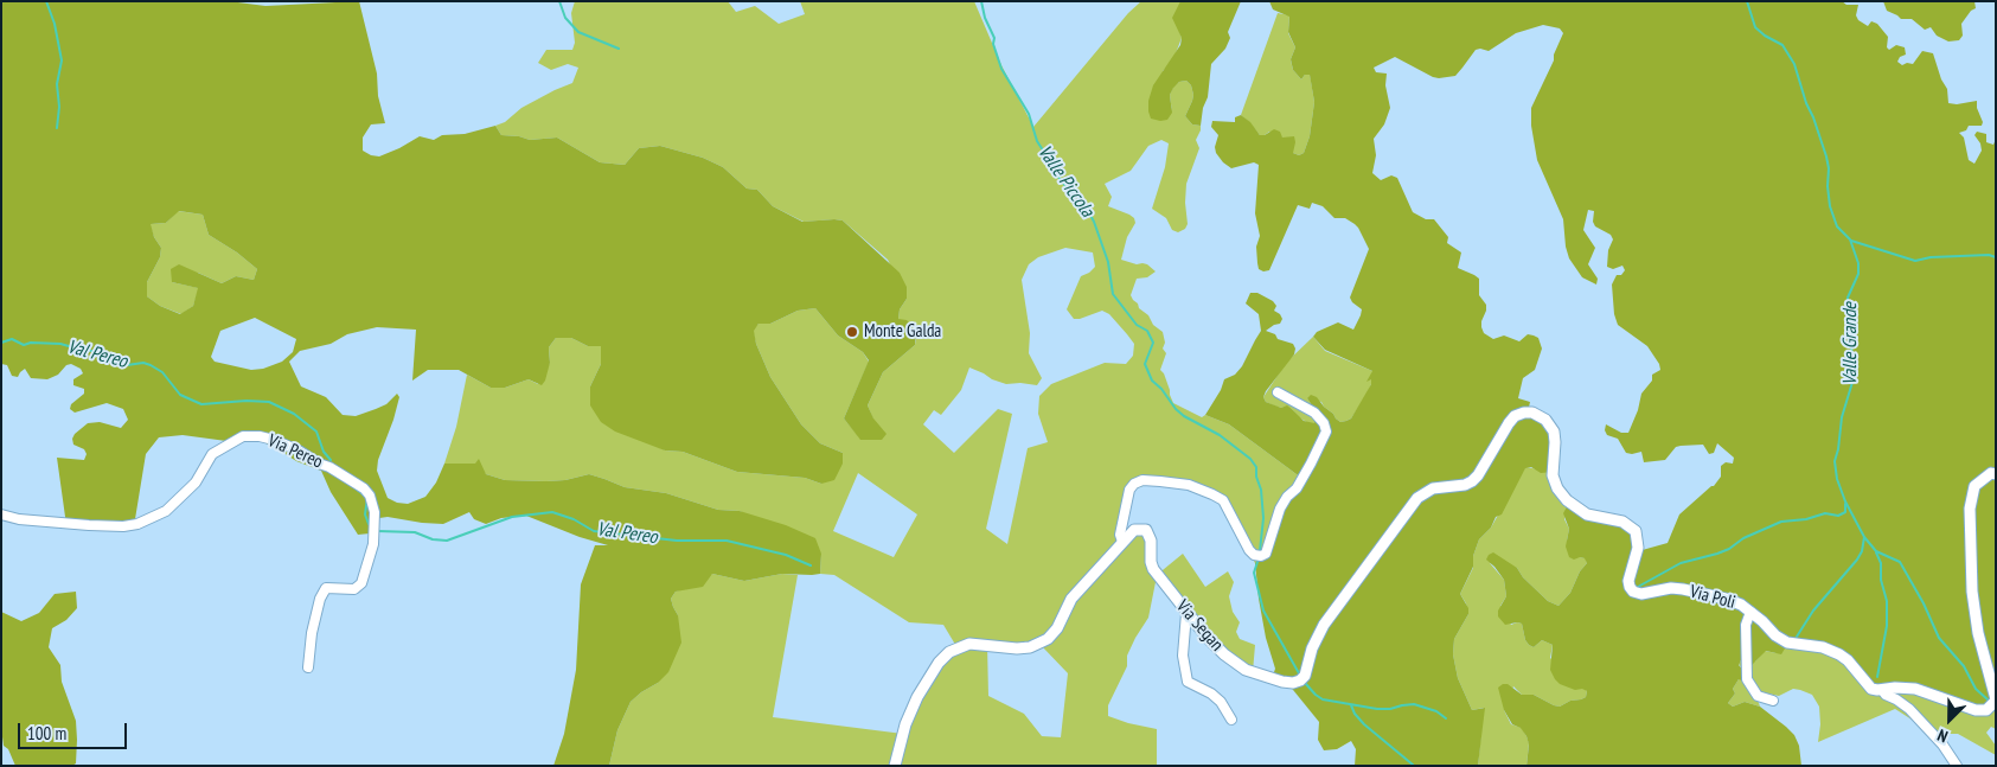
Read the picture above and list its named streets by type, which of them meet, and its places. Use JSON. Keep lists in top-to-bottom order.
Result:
{
  "streets": {
    "street": ["Via Pereo", "Via Poli", "Via Segan"]
  },
  "crossings": [
    ["Via Poli", "Via Segan"]
  ],
  "water": ["Valle Piccola", "Valle Grande", "Val Pereo"],
  "places": ["Monte Galda"],
  "scale_bar": "100 m",
  "north": "bottom left"
}
